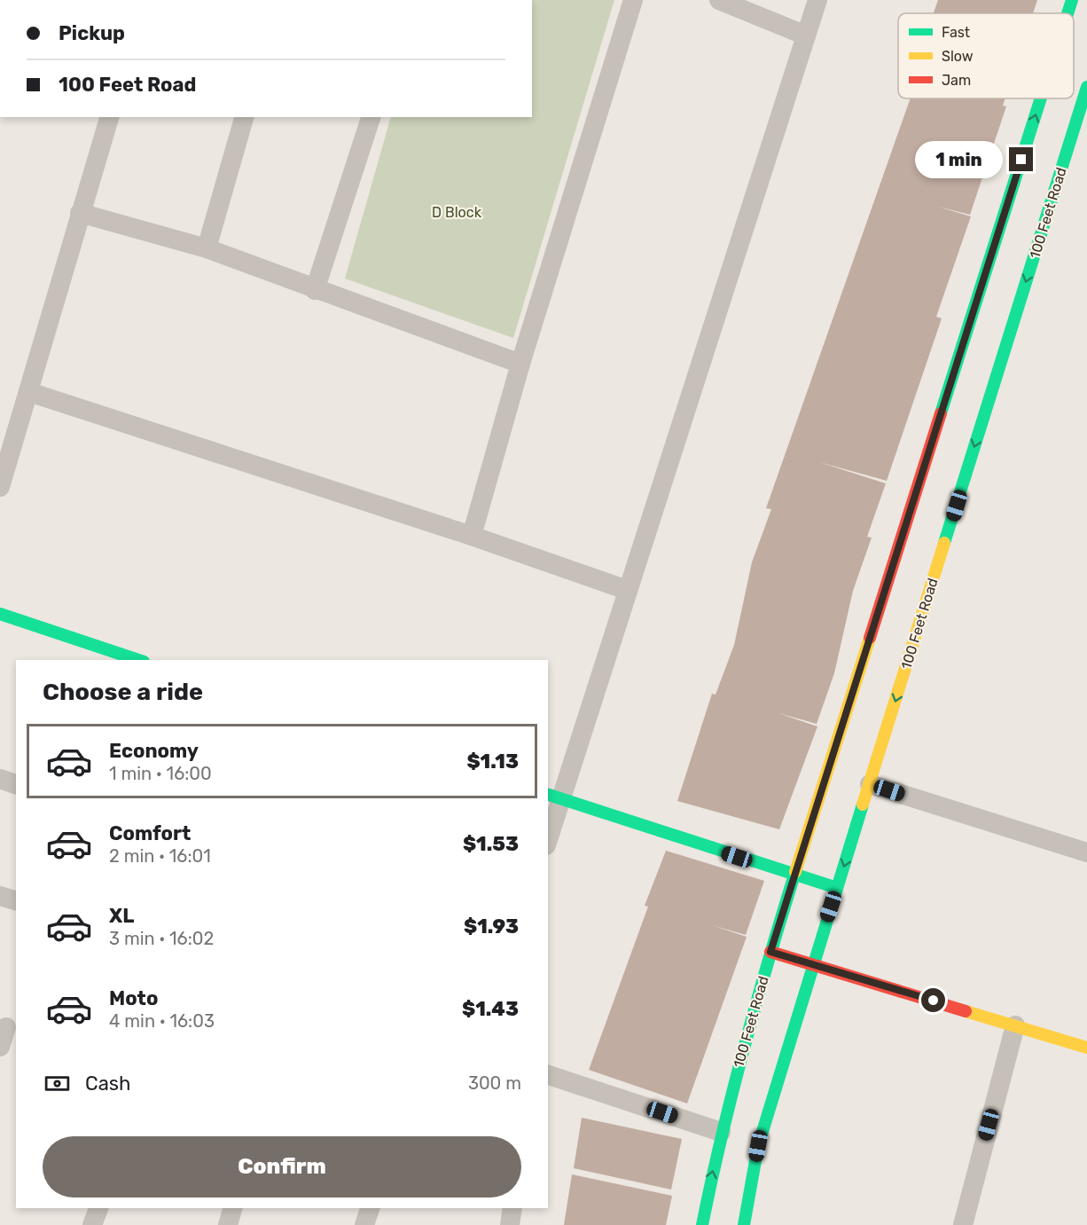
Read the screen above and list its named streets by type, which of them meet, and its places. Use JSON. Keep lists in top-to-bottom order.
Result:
{
  "streets": {
    "main road": ["100 Feet Road"]
  },
  "parks": ["D Block"],
  "legend": ["Fast", "Slow", "Jam"],
  "page": {
    "banner": ["Pickup", "100 Feet Road"],
    "bubble": "1 min",
    "heading": "Choose a ride",
    "list": [
      {
        "name": "Economy",
        "note": "1 min · 16:00",
        "value": "$1.13"
      },
      {
        "name": "Comfort",
        "note": "2 min · 16:01",
        "value": "$1.53"
      },
      {
        "name": "XL",
        "note": "3 min · 16:02",
        "value": "$1.93"
      },
      {
        "name": "Moto",
        "note": "4 min · 16:03",
        "value": "$1.43"
      }
    ],
    "pay": ["Cash", "300 m"],
    "buttons": "Confirm"
  }
}
